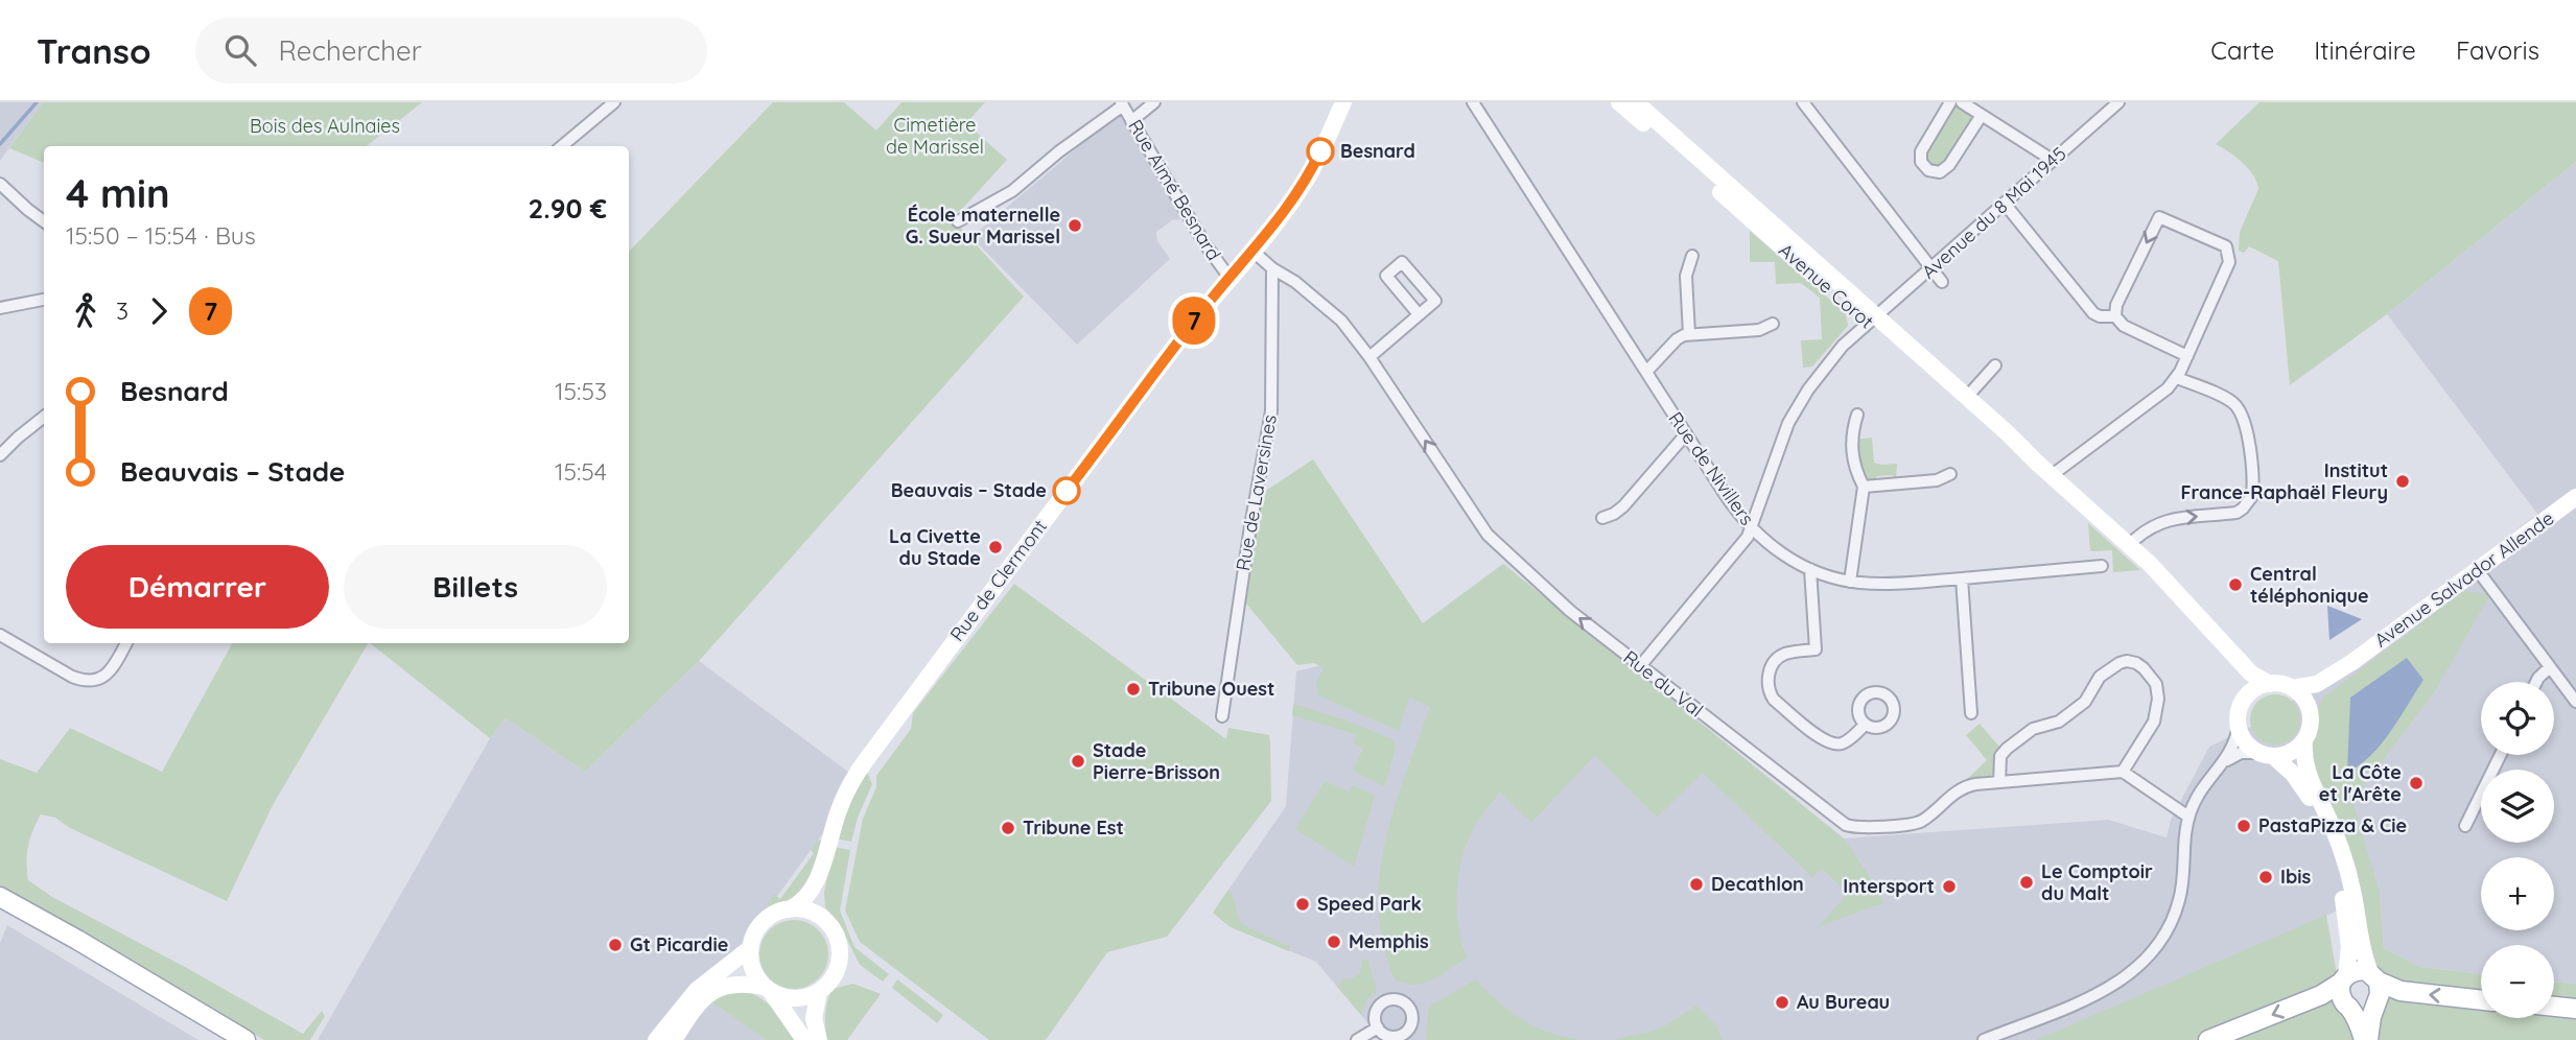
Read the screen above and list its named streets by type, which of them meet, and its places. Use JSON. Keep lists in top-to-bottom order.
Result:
{
  "streets": {
    "street": [
      "Rue Aimé Besnard",
      "Avenue du 8 Mai 1945",
      "Avenue Corot",
      "Rue de Nivillers",
      "Rue de Laversines",
      "Avenue Salvador Allende",
      "Rue de Clermont",
      "Rue du Val"
    ]
  },
  "crossings": [
    ["Rue Aimé Besnard", "Rue de Clermont"],
    ["Avenue du 8 Mai 1945", "Avenue Corot"],
    ["Avenue du 8 Mai 1945", "Rue de Nivillers"],
    ["Avenue du 8 Mai 1945", "Rue du Val"],
    ["Avenue Corot", "Avenue Salvador Allende"],
    ["Rue de Laversines", "Rue du Val"],
    ["Rue de Clermont", "Rue du Val"]
  ],
  "one_way": ["Rue du Val"],
  "parks": ["Cimetière de Marissel", "Bois des Aulnaies"],
  "places": [
    "Besnard",
    "École maternelle G. Sueur Marissel",
    "Institut France-Raphaël Fleury",
    "Beauvais – Stade",
    "La Civette du Stade",
    "Central téléphonique",
    "Tribune Ouest",
    "Stade Pierre-Brisson",
    "La Côte et l'Arête",
    "PastaPizza & Cie",
    "Tribune Est",
    "Ibis",
    "Le Comptoir du Malt",
    "Decathlon",
    "Intersport",
    "Speed Park",
    "Memphis",
    "Gt Picardie",
    "Au Bureau"
  ],
  "lines": ["bus line 7"],
  "page": {
    "header": "Transo",
    "search": "Rechercher",
    "nav": ["Carte", "Itinéraire", "Favoris"],
    "on_map": "7",
    "heading": ["4 min", "15:50 – 15:54 · Bus", "2.90 €"],
    "legs": ["3", "7"],
    "list": [
      {
        "name": "Besnard",
        "value": "15:53"
      },
      {
        "name": "Beauvais – Stade",
        "value": "15:54"
      }
    ],
    "buttons": ["Démarrer", "Billets"],
    "map_buttons": ["+", "−"]
  }
}
